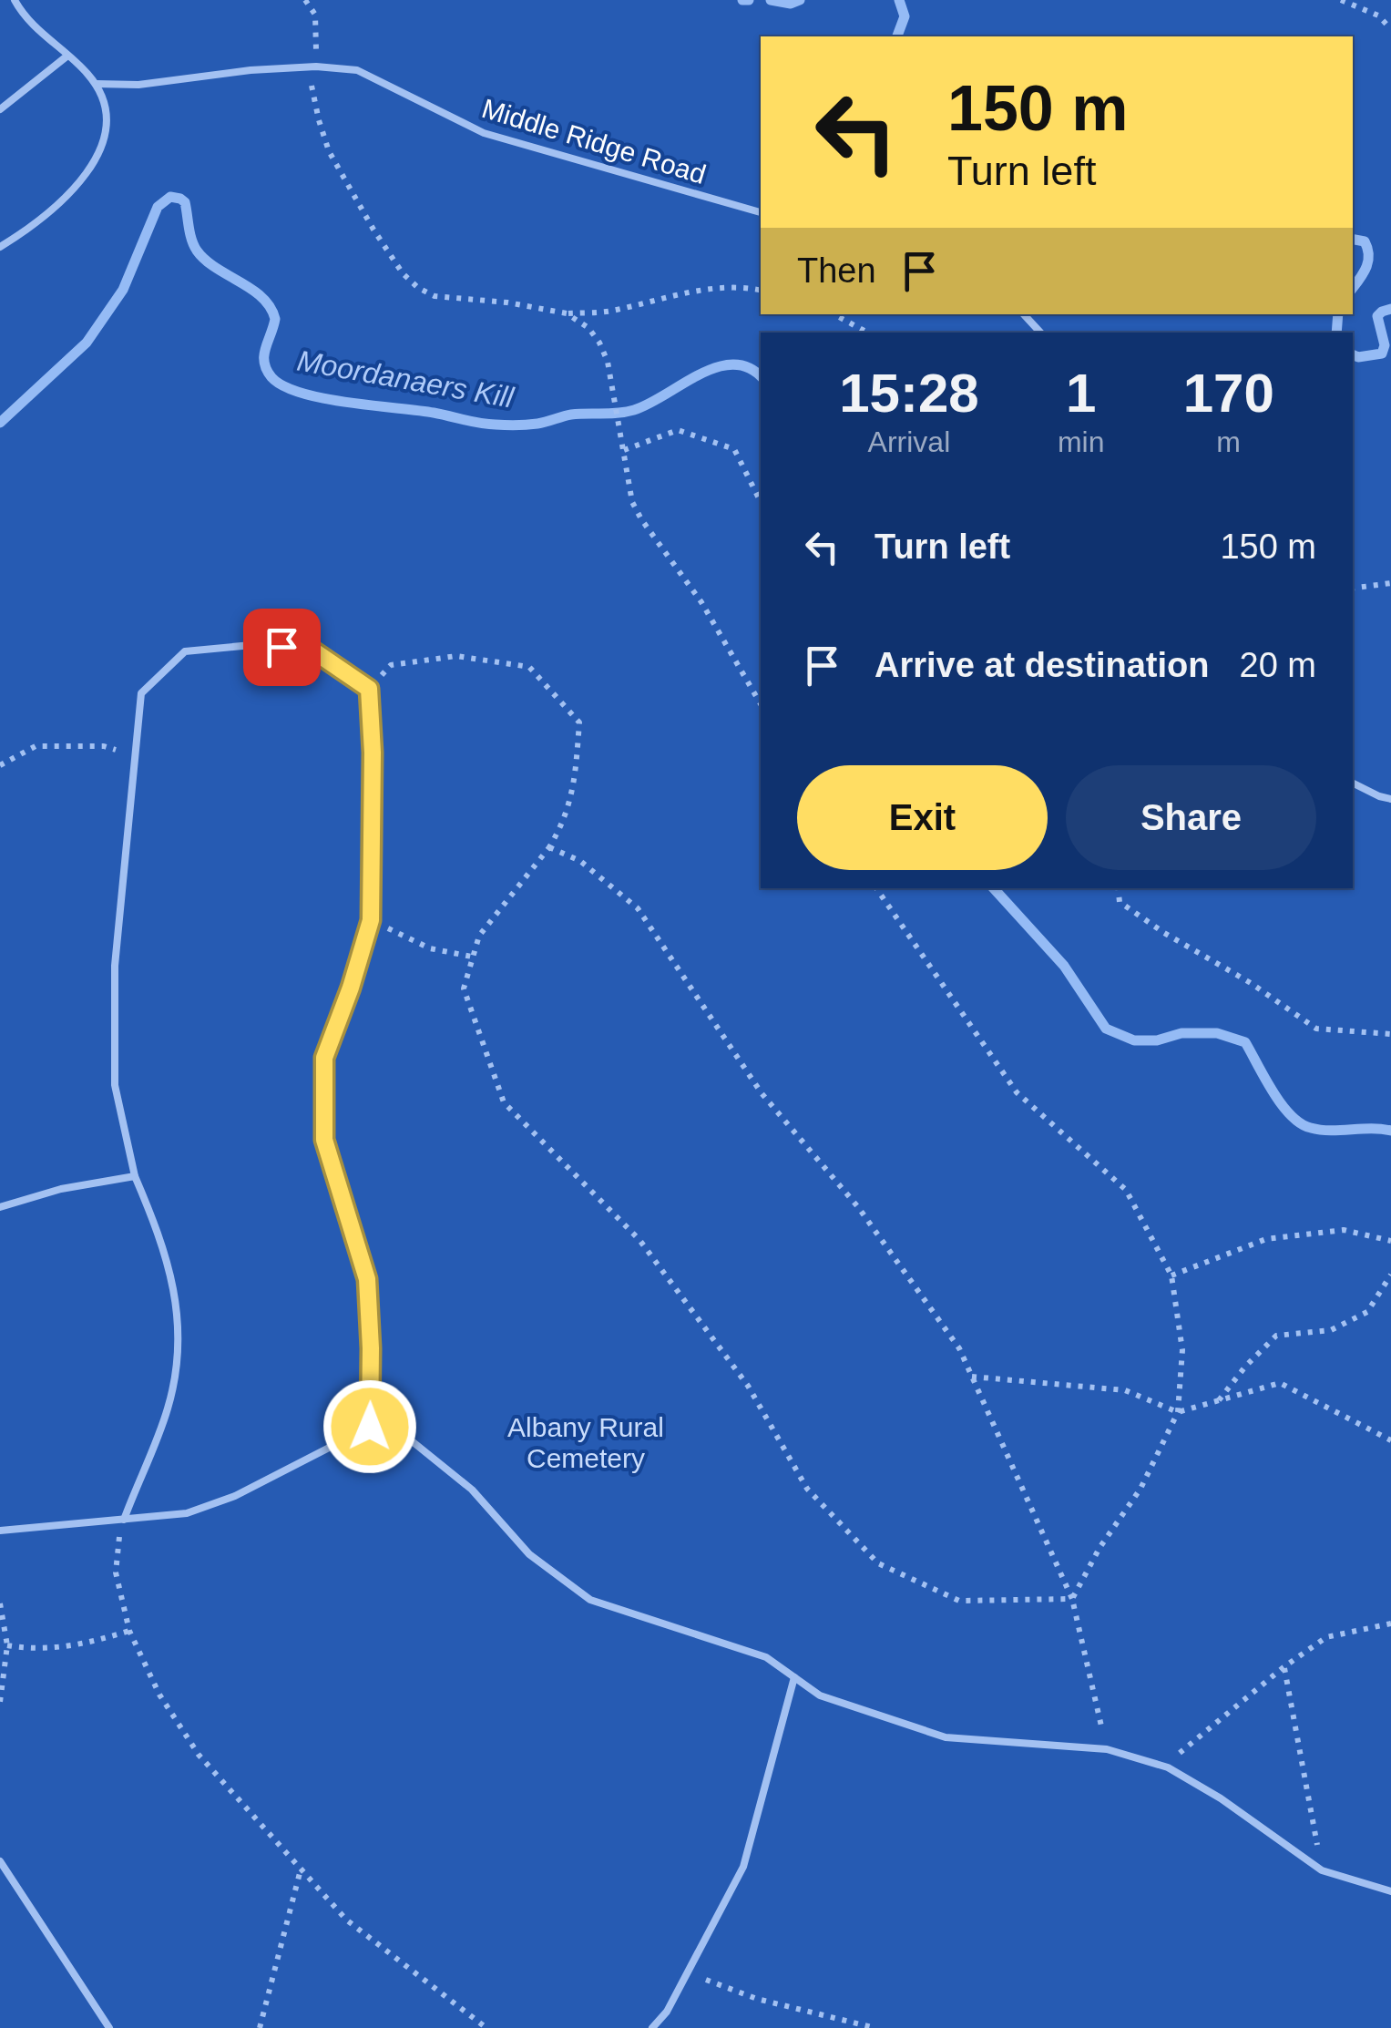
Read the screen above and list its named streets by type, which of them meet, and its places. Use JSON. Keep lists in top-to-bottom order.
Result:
{
  "streets": {
    "lane": ["Middle Ridge Road"]
  },
  "water": ["Moordanaers Kill"],
  "parks": ["Albany Rural Cemetery"],
  "page": {
    "turn": ["150 m", "Turn left"],
    "then": "Then",
    "eta": [
      "15:28",
      "Arrival",
      "1",
      "min",
      "170",
      "m"
    ],
    "list": [
      {
        "name": "Turn left",
        "value": "150 m"
      },
      {
        "name": "Arrive at destination",
        "value": "20 m"
      }
    ],
    "buttons": ["Exit", "Share"]
  }
}
